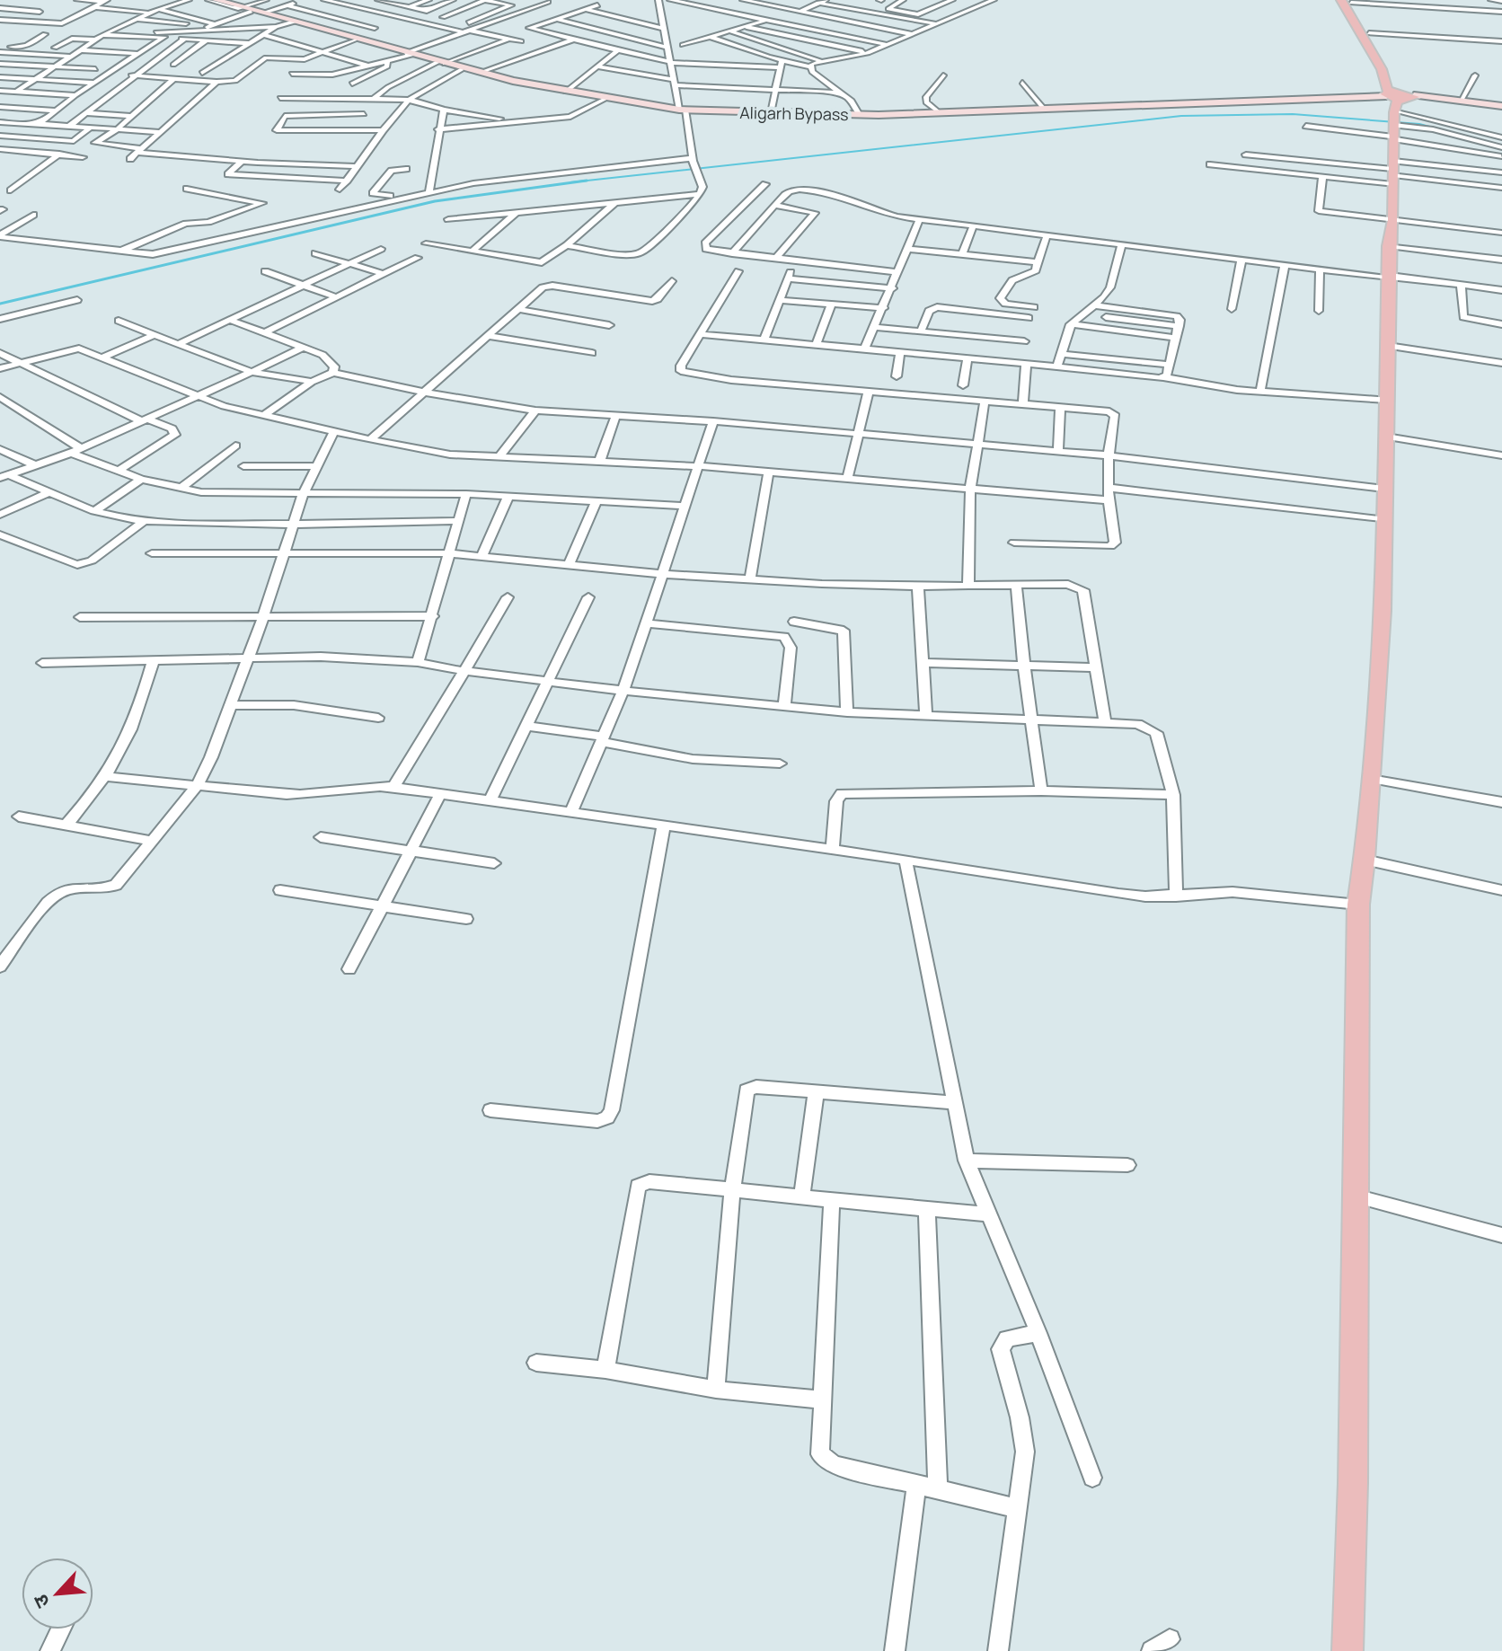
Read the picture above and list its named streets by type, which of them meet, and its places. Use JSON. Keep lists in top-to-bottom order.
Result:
{
  "streets": {
    "main road": ["Aligarh Bypass"]
  },
  "north": "bottom left"
}
